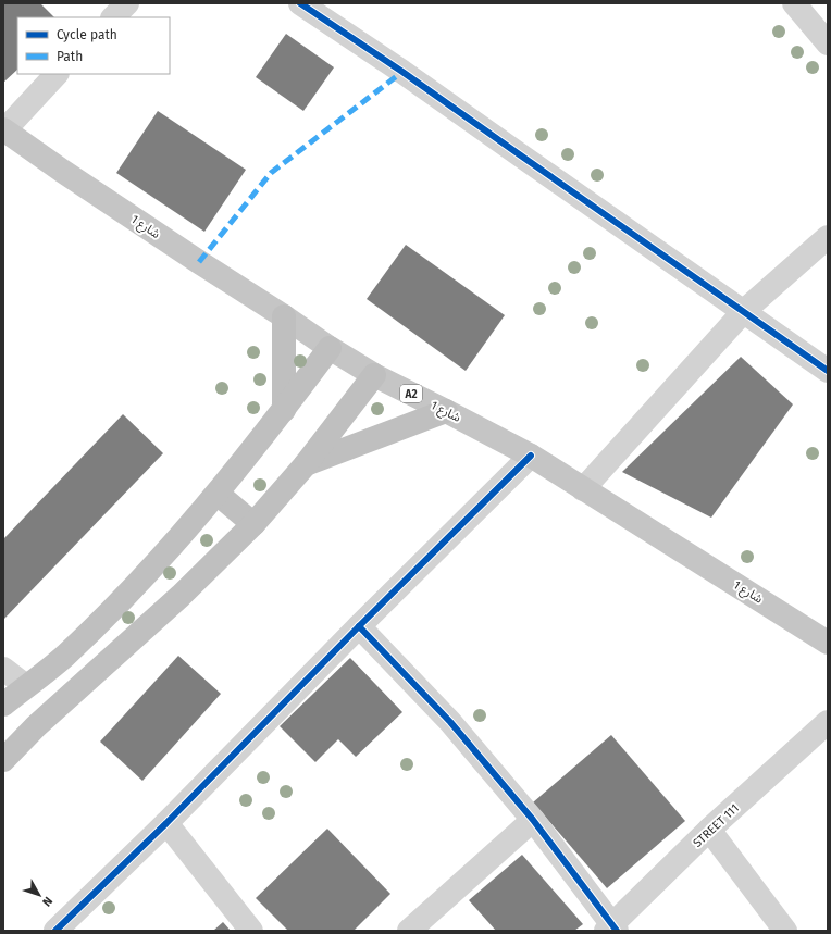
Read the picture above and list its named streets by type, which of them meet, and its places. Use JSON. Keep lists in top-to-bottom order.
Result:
{
  "streets": {
    "main road": ["شارع 1", "A2"],
    "street": ["STREET 111"]
  },
  "legend": ["Cycle path", "Path"],
  "north": "bottom right"
}
